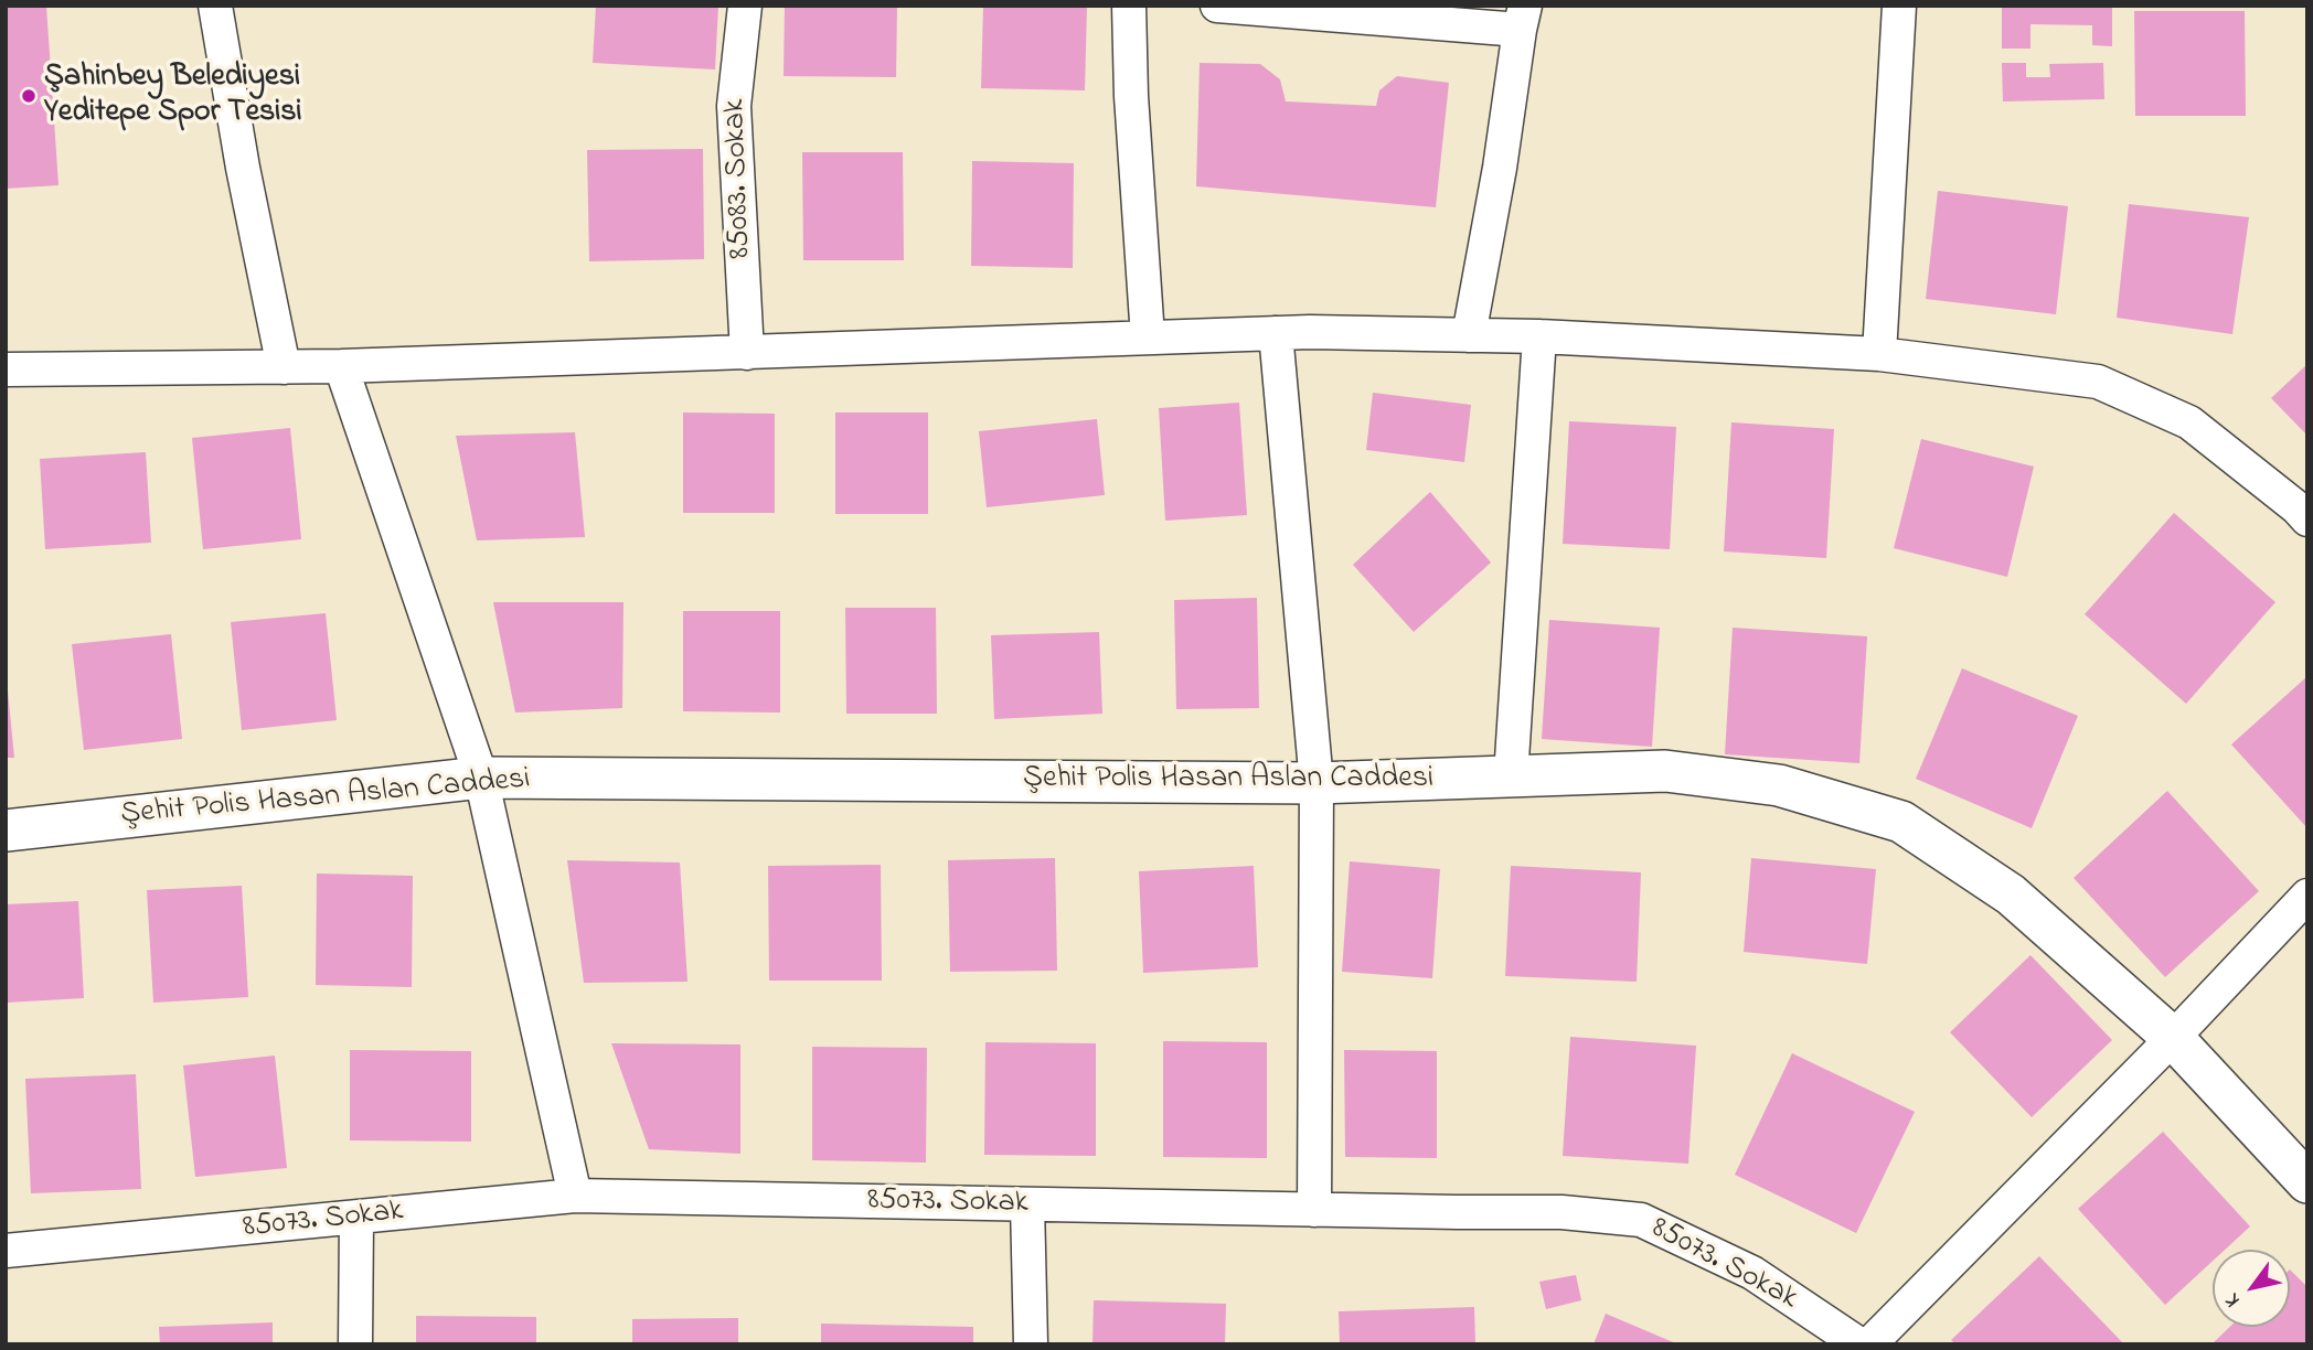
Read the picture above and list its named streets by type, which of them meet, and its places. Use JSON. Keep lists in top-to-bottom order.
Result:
{
  "streets": {
    "street": ["85083. Sokak", "Şehit Polis Hasan Aslan Caddesi", "85073. Sokak"]
  },
  "places": ["Şahinbey Belediyesi Yeditepe Spor Tesisi"],
  "north": "bottom left"
}
